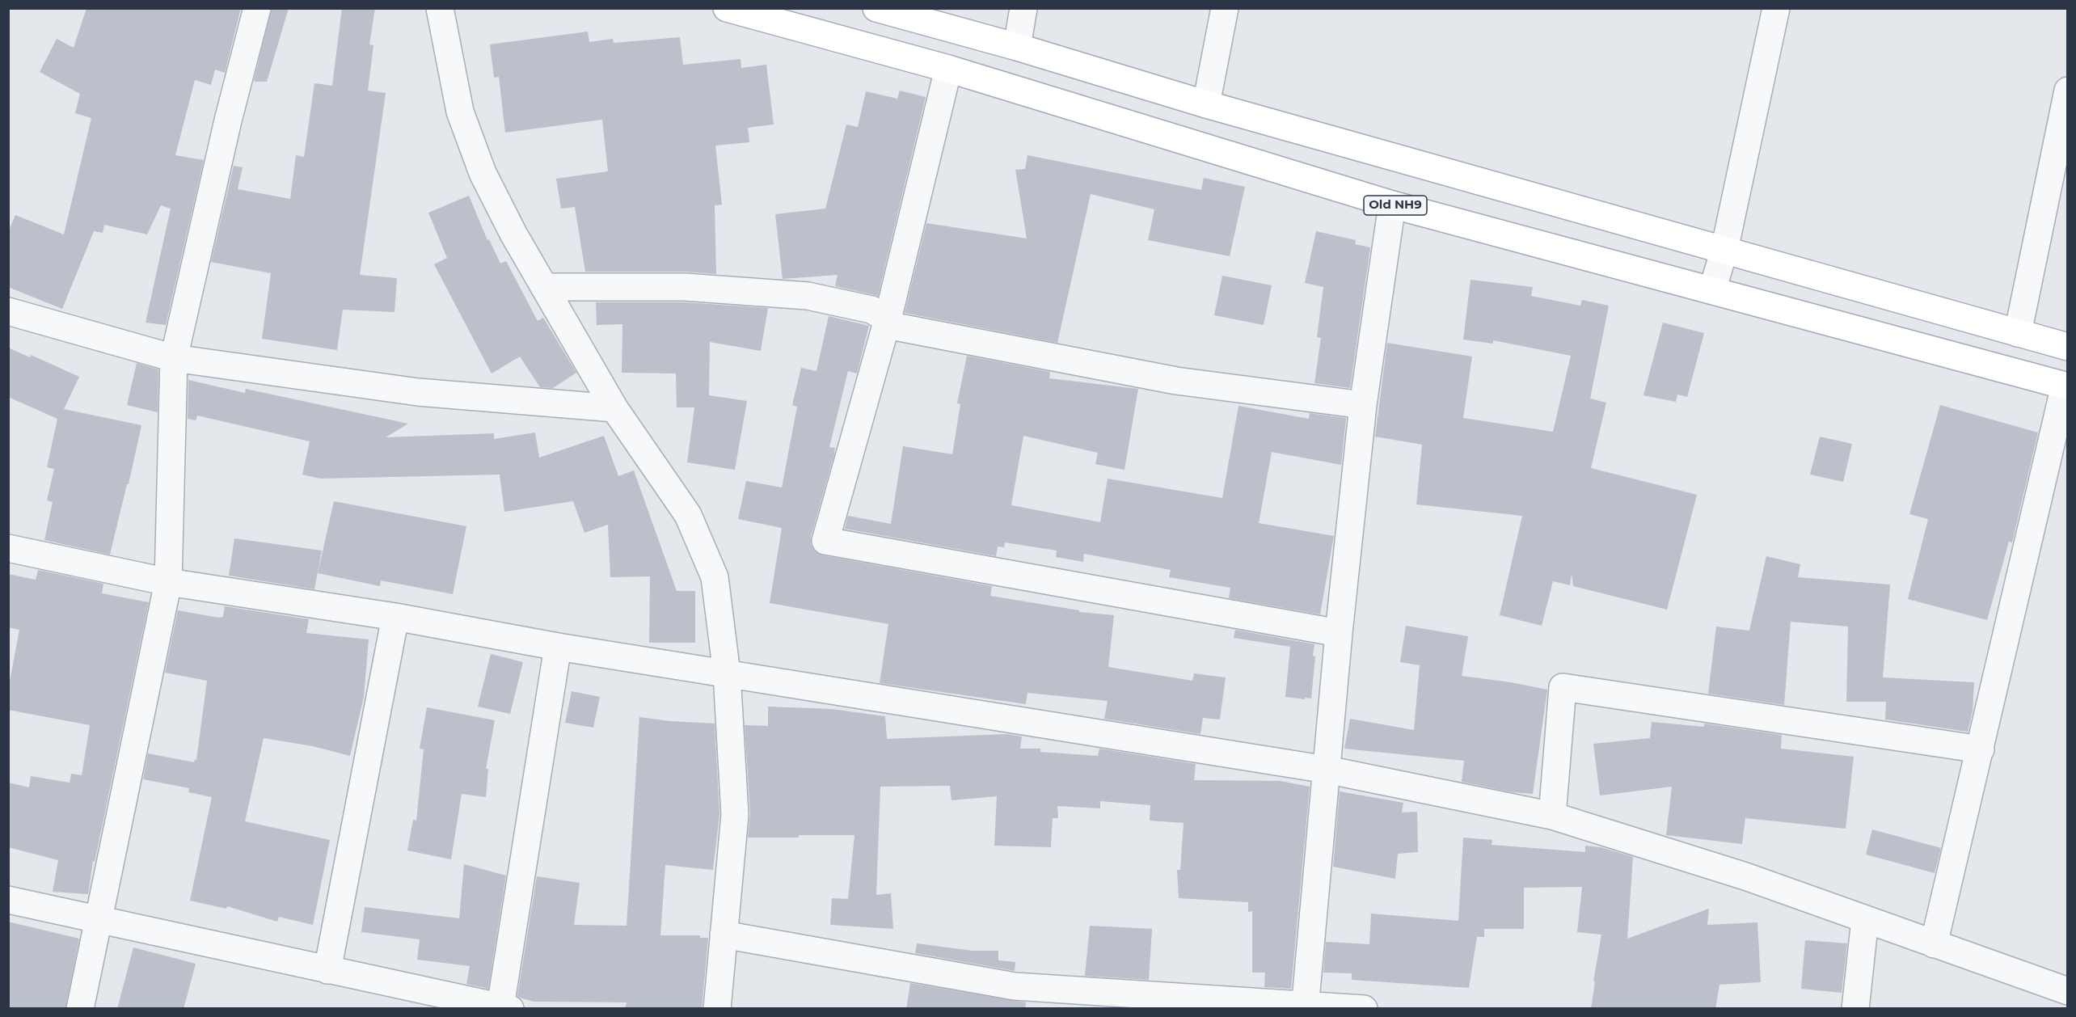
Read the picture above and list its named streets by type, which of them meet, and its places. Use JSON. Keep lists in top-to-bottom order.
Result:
{
  "streets": {
    "main road": ["Old NH9"]
  }
}
